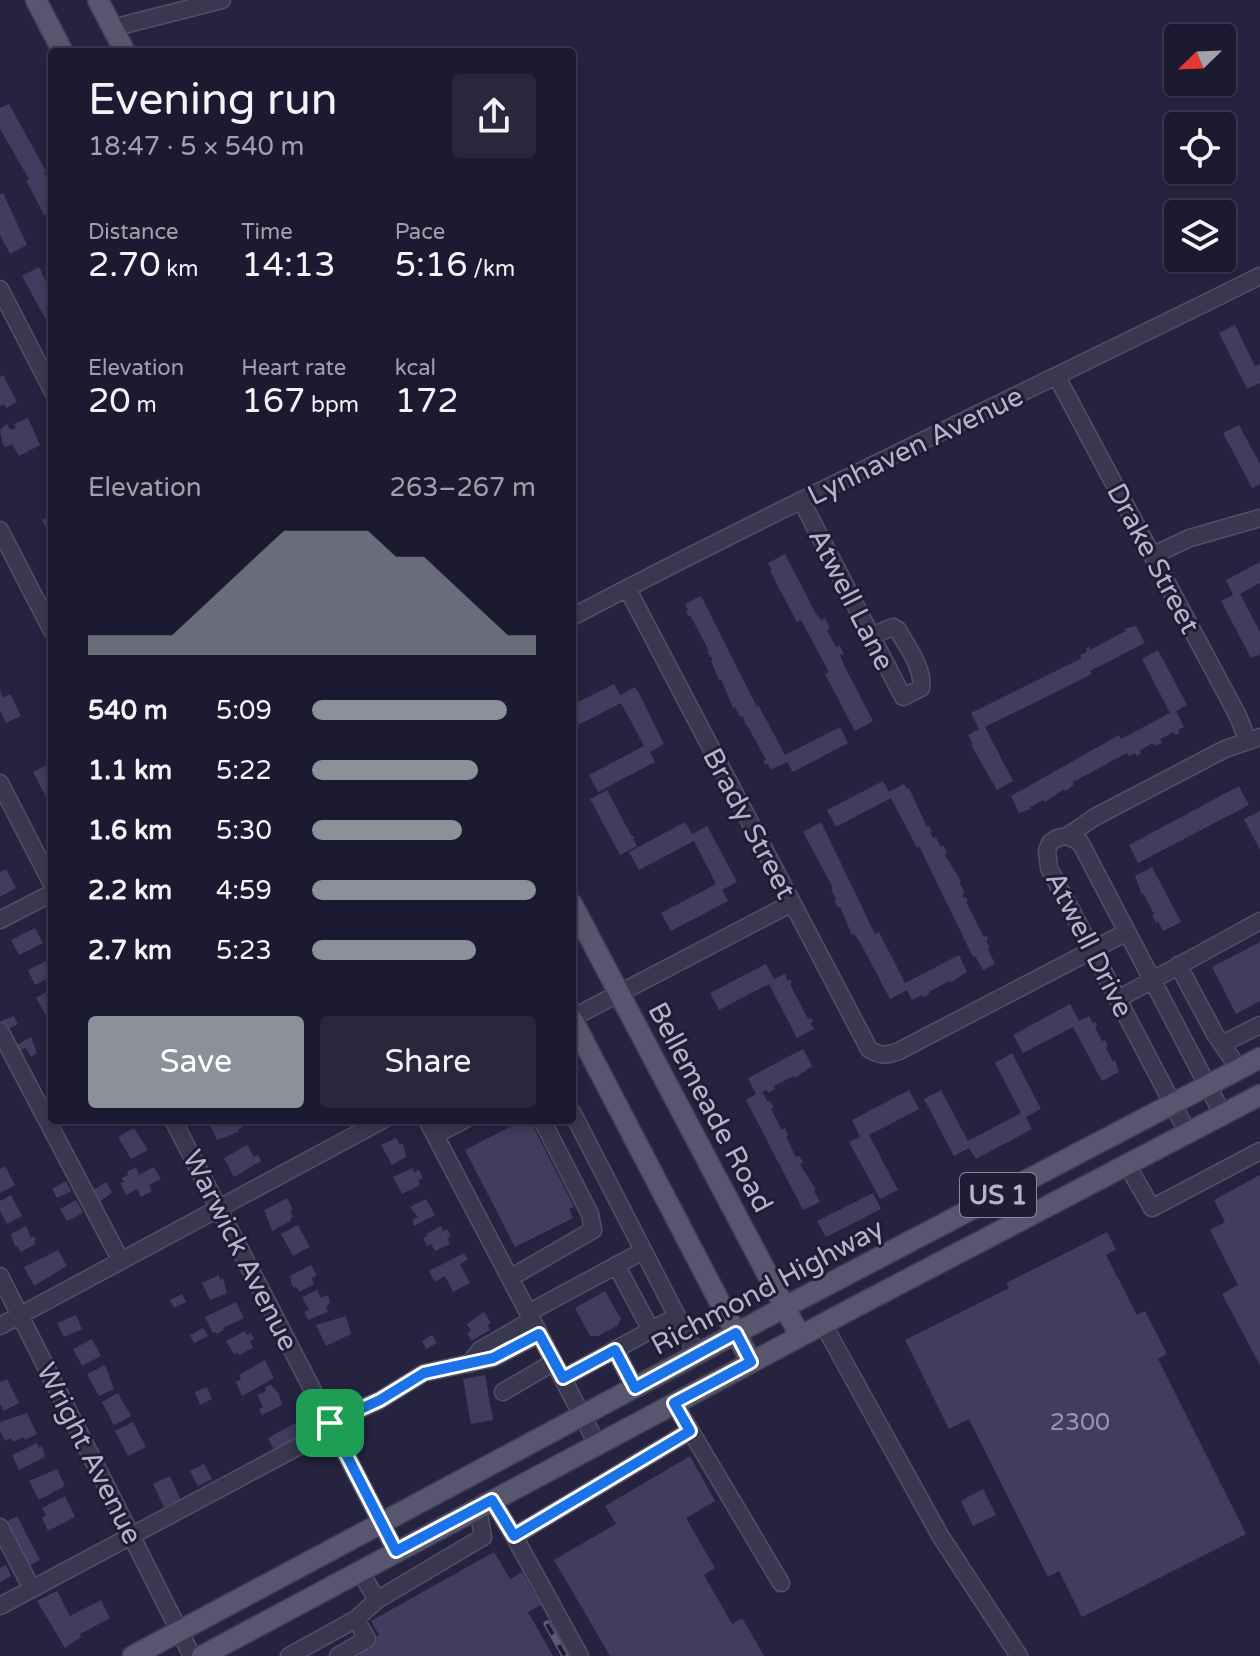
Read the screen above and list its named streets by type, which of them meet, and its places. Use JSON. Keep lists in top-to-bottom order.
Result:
{
  "streets": {
    "main road": ["Bellemeade Road", "US 1", "Richmond Highway"],
    "street": [
      "Lynhaven Avenue",
      "Drake Street",
      "Atwell Lane",
      "Brady Street",
      "Atwell Drive",
      "Warwick Avenue",
      "Wright Avenue"
    ]
  },
  "crossings": [
    ["Lynhaven Avenue", "Drake Street"],
    ["Lynhaven Avenue", "Atwell Lane"],
    ["Lynhaven Avenue", "Brady Street"],
    ["Brady Street", "Atwell Drive"],
    ["Atwell Drive", "US 1"],
    ["Atwell Drive", "Richmond Highway"],
    ["Bellemeade Road", "US 1"],
    ["Bellemeade Road", "Richmond Highway"],
    ["US 1", "Warwick Avenue"],
    ["Warwick Avenue", "Richmond Highway"],
    ["Richmond Highway", "Wright Avenue"]
  ],
  "house_numbers": ["2300"],
  "north": "bottom left",
  "page": {
    "heading": ["Evening run", "18:47 · 5 × 540 m"],
    "stats": [
      ["Distance", "2.70 km"],
      ["Time", "14:13"],
      ["Pace", "5:16 /km"],
      ["Elevation", "20 m"],
      ["Heart rate", "167 bpm"],
      ["kcal", "172"]
    ],
    "chart": ["Elevation", "263–267 m"],
    "list": [
      {
        "name": "540 m",
        "note": "5:09"
      },
      {
        "name": "1.1 km",
        "note": "5:22"
      },
      {
        "name": "1.6 km",
        "note": "5:30"
      },
      {
        "name": "2.2 km",
        "note": "4:59"
      },
      {
        "name": "2.7 km",
        "note": "5:23"
      }
    ],
    "buttons": ["Save", "Share"]
  }
}
